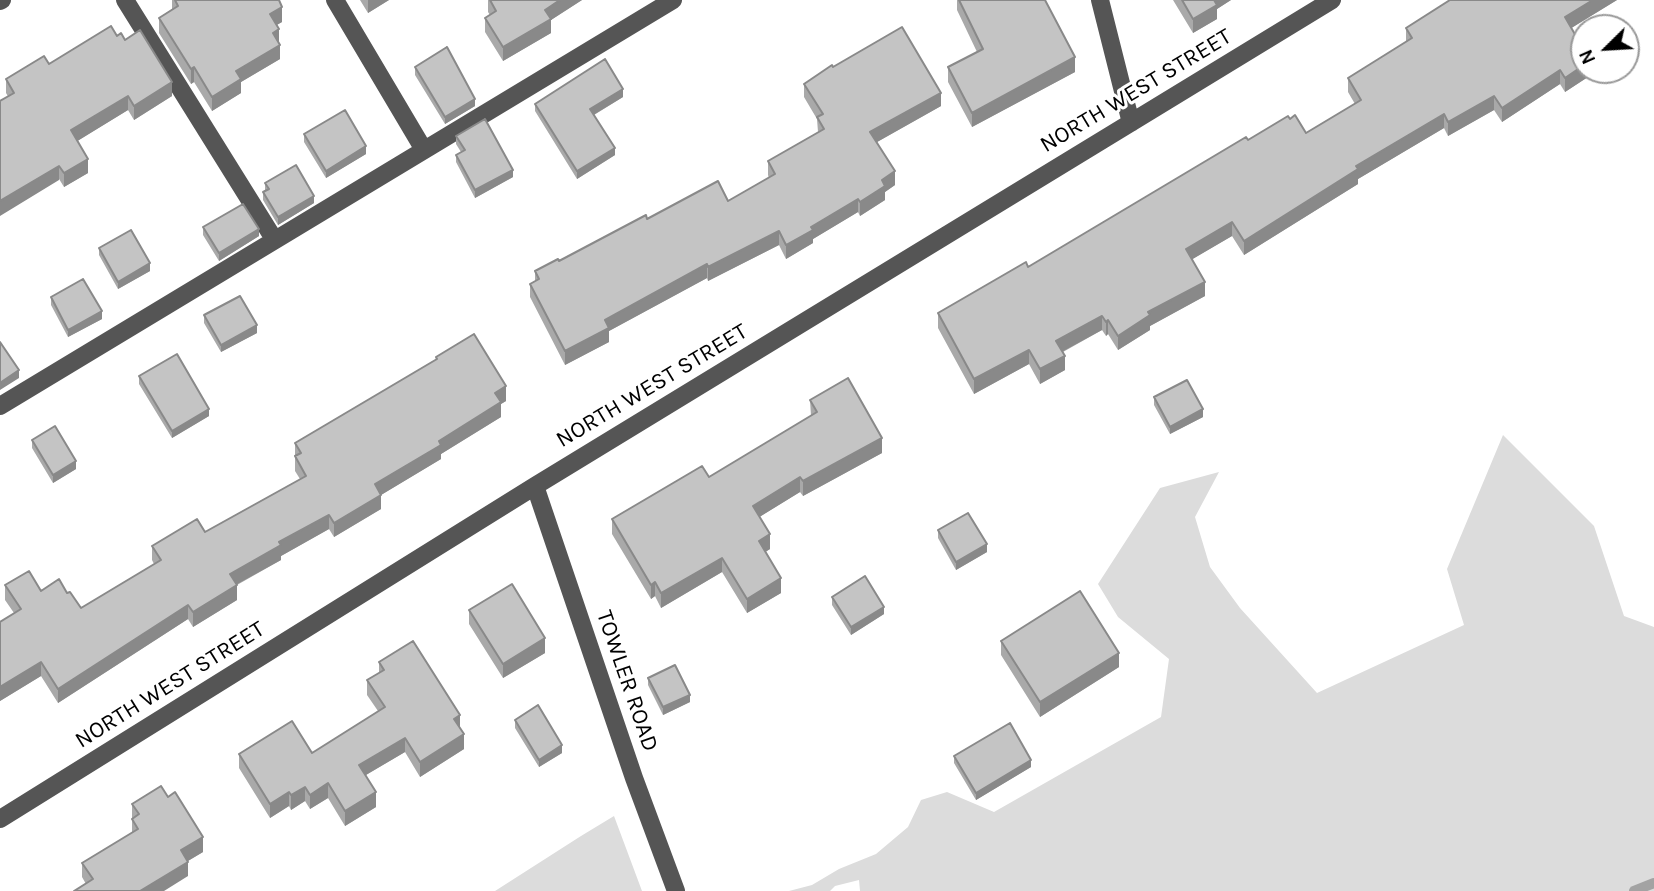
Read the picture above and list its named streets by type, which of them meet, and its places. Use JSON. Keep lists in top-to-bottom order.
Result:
{
  "streets": {
    "street": ["NORTH WEST STREET", "TOWLER ROAD"]
  },
  "crossings": [
    ["NORTH WEST STREET", "TOWLER ROAD"]
  ],
  "north": "bottom left"
}
